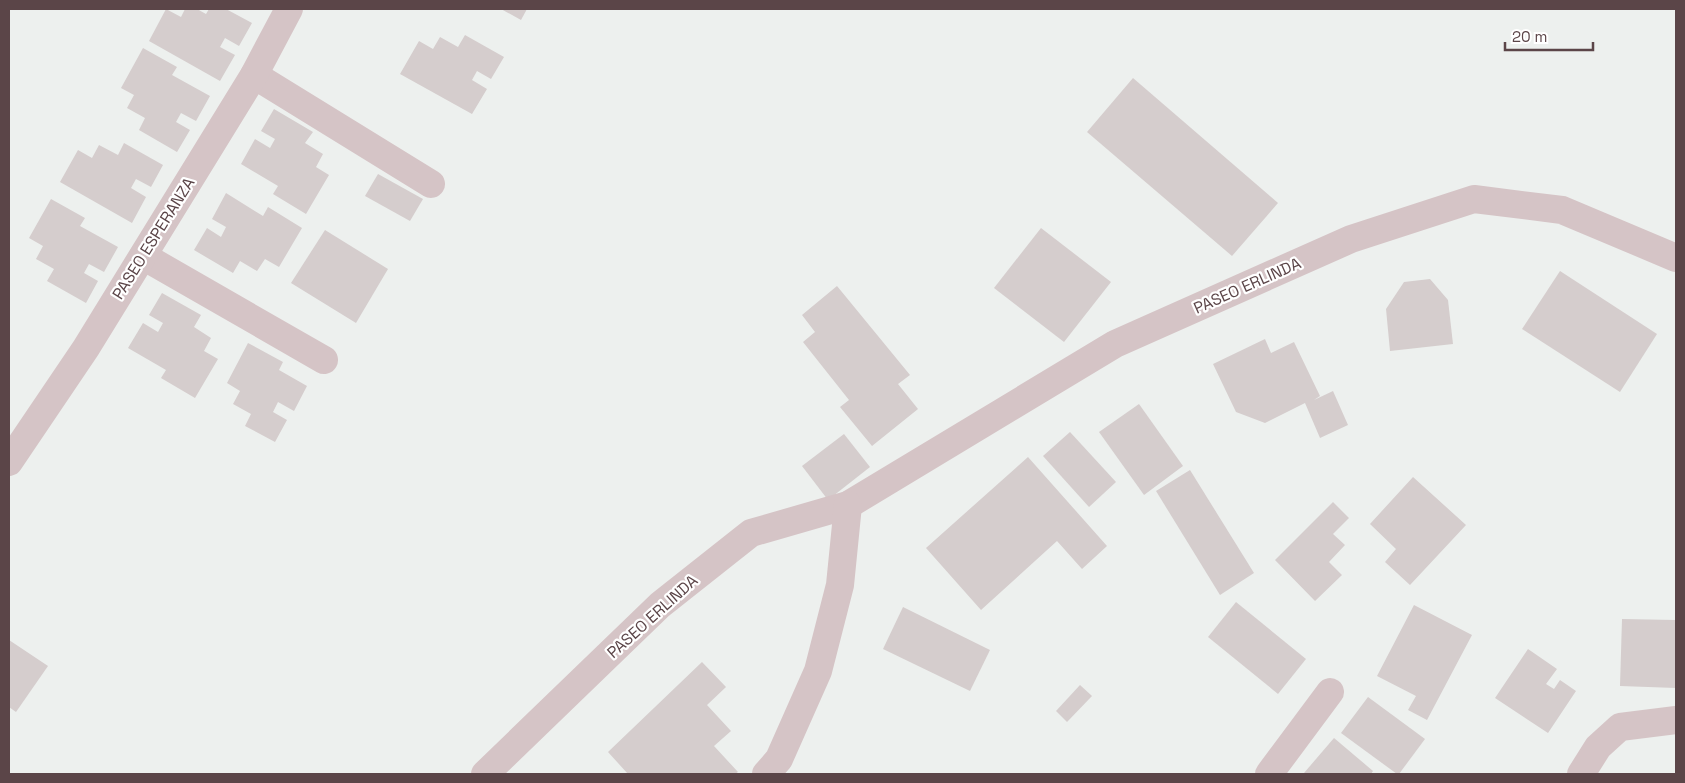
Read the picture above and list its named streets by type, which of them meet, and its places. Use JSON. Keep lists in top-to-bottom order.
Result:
{
  "streets": {
    "street": ["PASEO ESPERANZA", "PASEO ERLINDA"]
  },
  "scale_bar": "20 m"
}
